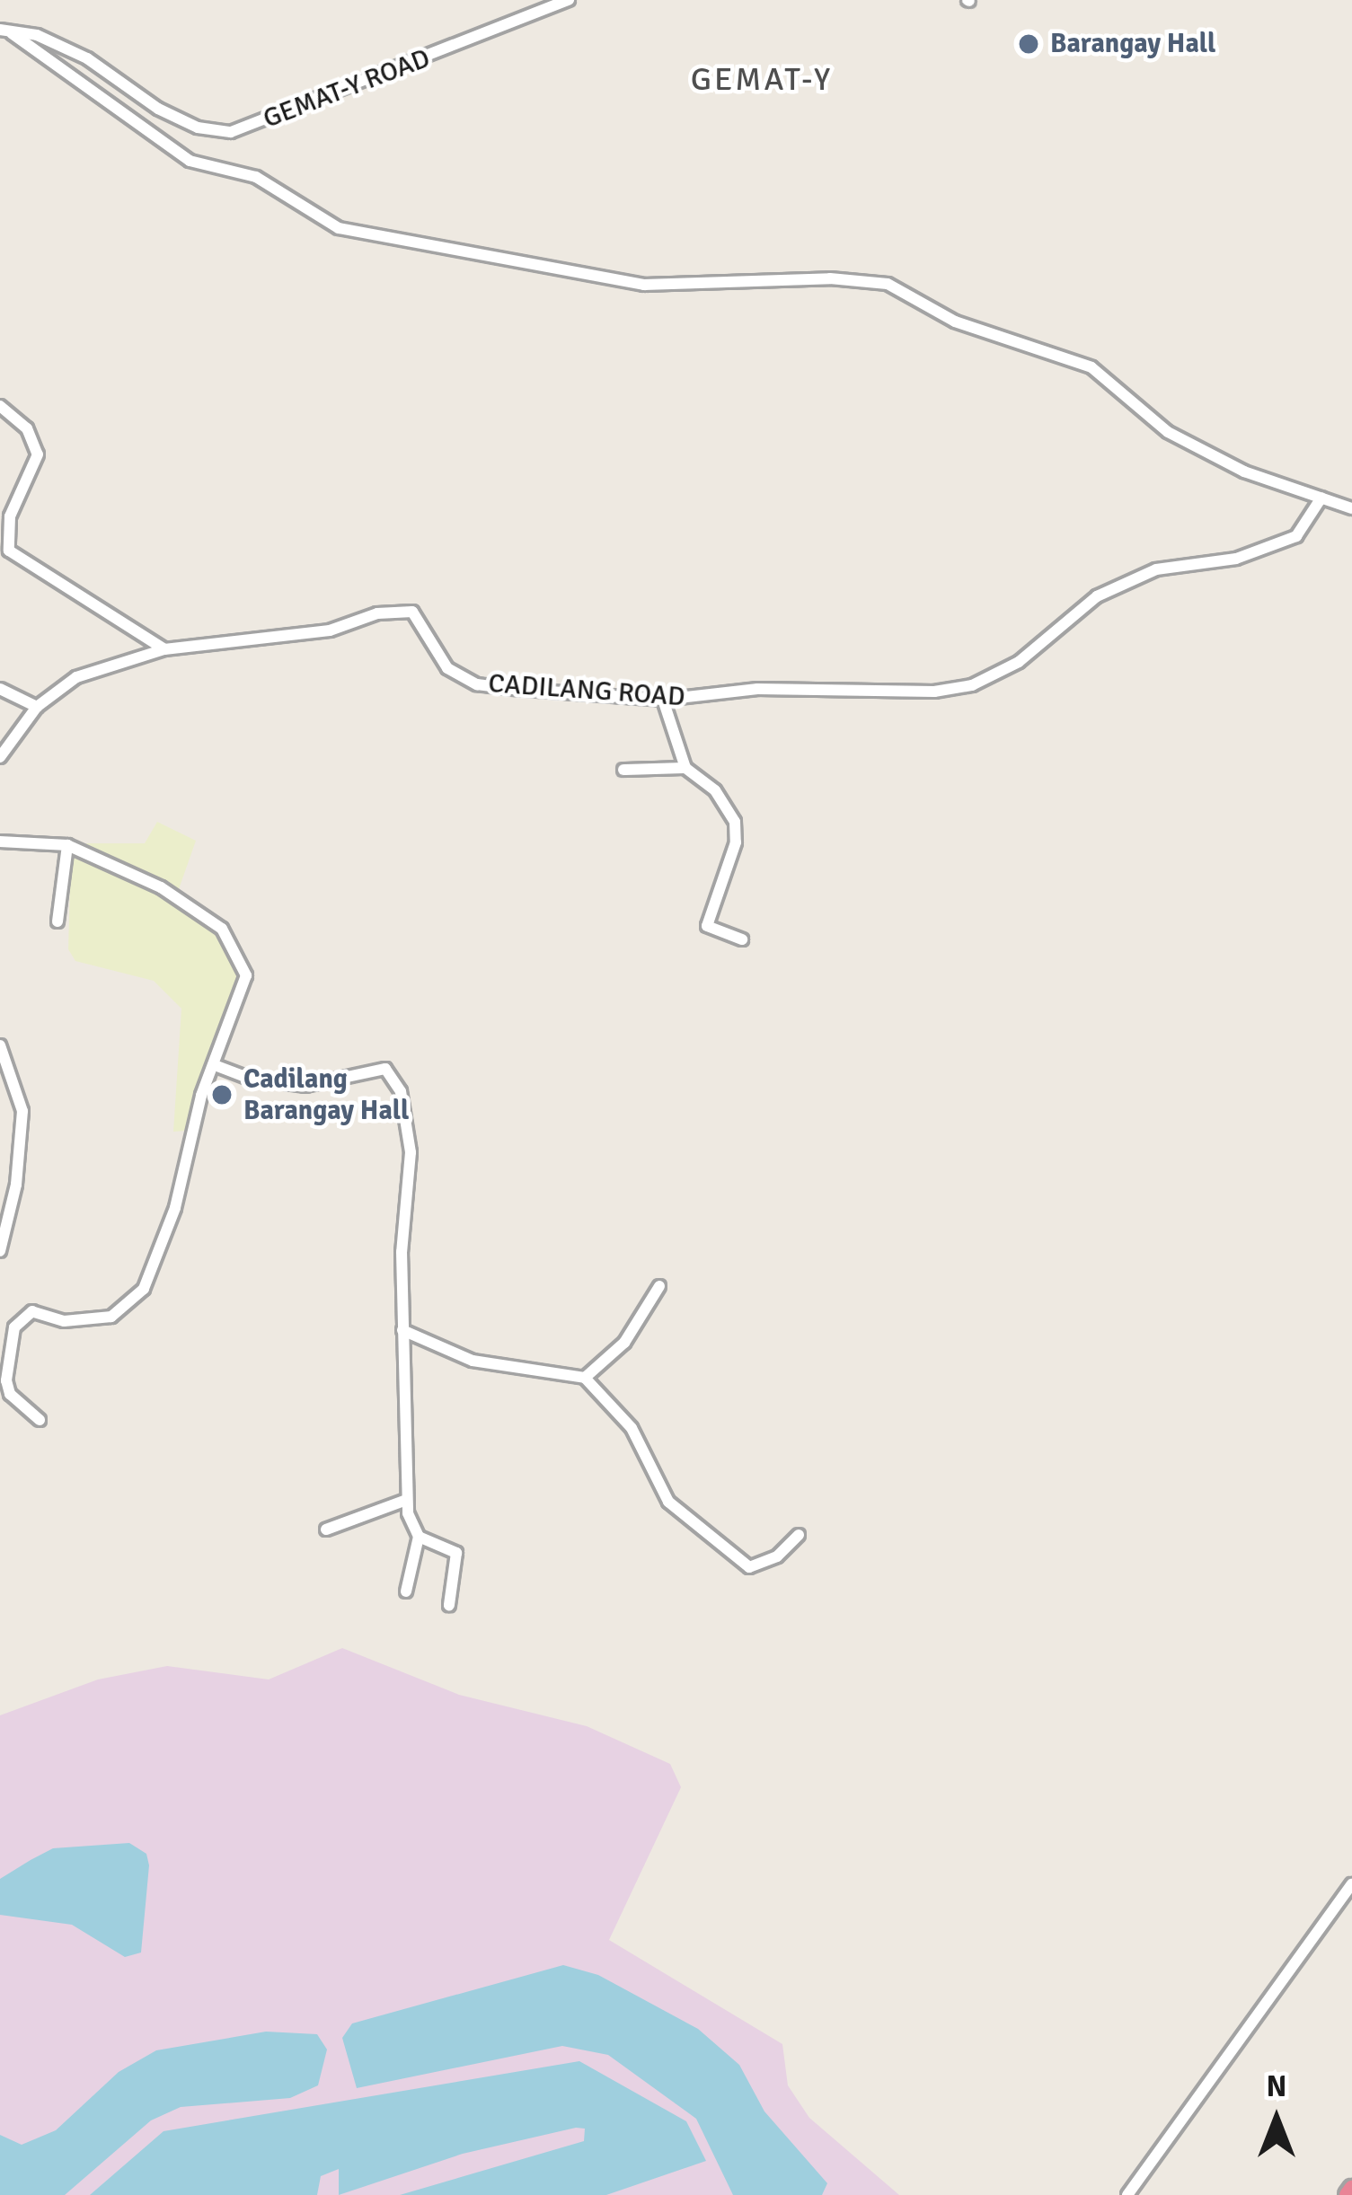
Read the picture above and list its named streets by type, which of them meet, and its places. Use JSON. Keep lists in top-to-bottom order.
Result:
{
  "streets": {
    "street": ["GEMAT-Y ROAD", "CADILANG ROAD"]
  },
  "districts": ["GEMAT-Y"],
  "places": ["Barangay Hall", "Cadilang Barangay Hall"],
  "north": "top"
}
